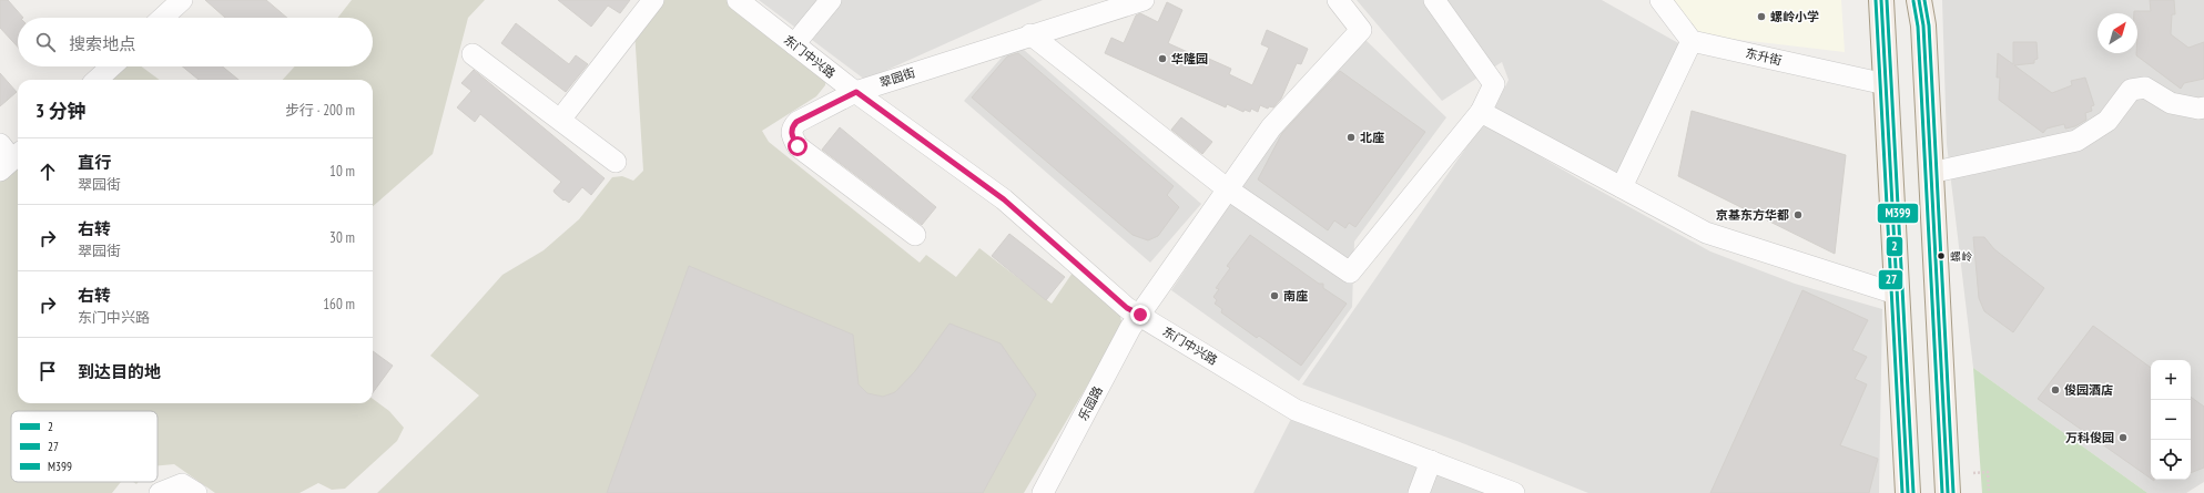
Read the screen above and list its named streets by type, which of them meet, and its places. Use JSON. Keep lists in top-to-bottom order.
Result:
{
  "streets": {
    "street": [
      "东门中兴路",
      "东升街",
      "翠园街",
      "乐园路"
    ]
  },
  "crossings": [
    ["东门中兴路", "翠园街"],
    ["东门中兴路", "乐园路"]
  ],
  "places": [
    "螺岭小学",
    "华隆园",
    "北座",
    "京基东方华都",
    "螺岭",
    "南座",
    "俊园酒店",
    "万科俊园"
  ],
  "lines": ["transit line 2", "transit line 27", "transit line M399"],
  "legend": ["2", "27", "M399"],
  "north": "top right",
  "page": {
    "search": "搜索地点",
    "heading": ["3 分钟", "步行 · 200 m"],
    "list": [
      ["直行", "翠园街", "10 m"],
      ["右转", "翠园街", "30 m"],
      ["右转", "东门中兴路", "160 m"],
      "到达目的地"
    ],
    "map_buttons": ["+", "−"]
  }
}
